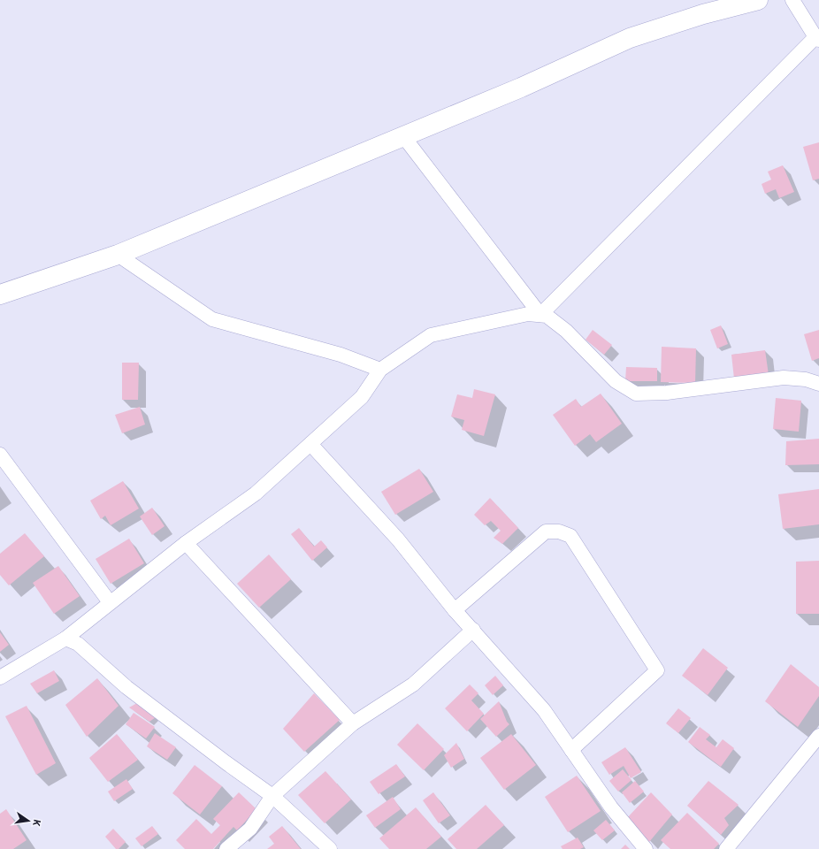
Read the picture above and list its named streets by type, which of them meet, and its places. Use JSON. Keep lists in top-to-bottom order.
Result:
{
  "north": "right"
}
